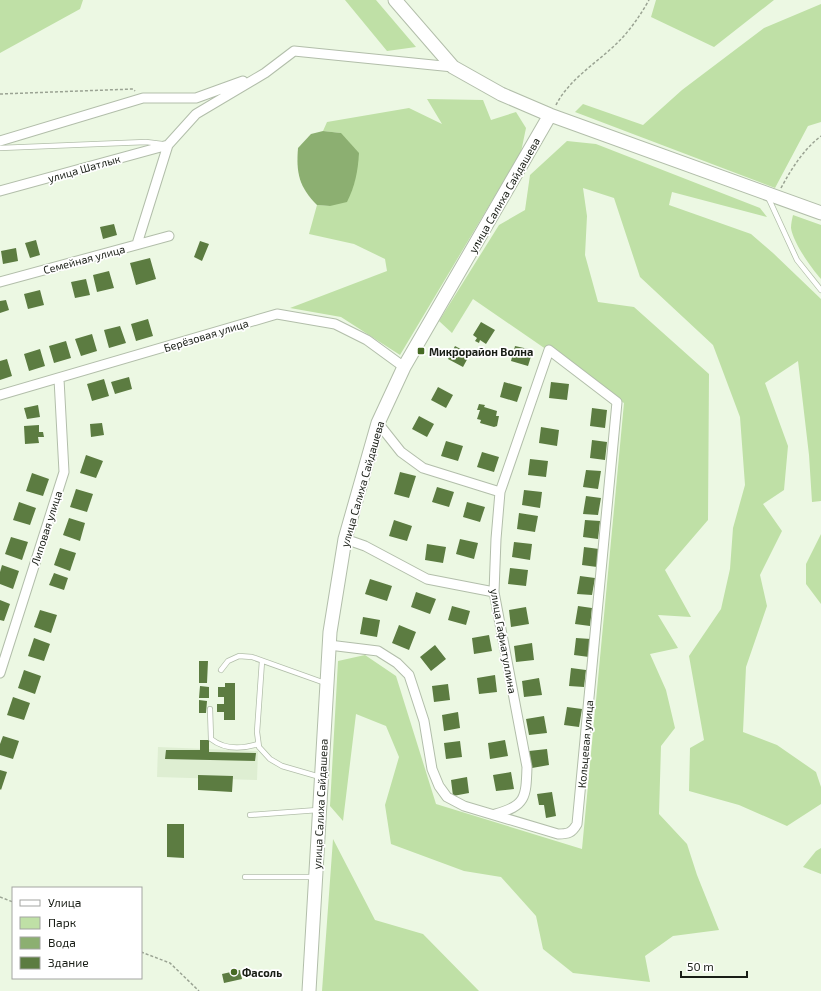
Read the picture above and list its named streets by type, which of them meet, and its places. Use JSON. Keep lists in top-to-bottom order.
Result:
{
  "streets": {
    "street": [
      "улица Шатлык",
      "улица Салиха Сайдашева",
      "Семейная улица",
      "Берёзовая улица",
      "Липовая улица",
      "улица Гафиатуллина",
      "Кольцевая улица"
    ]
  },
  "crossings": [
    ["улица Салиха Сайдашева", "Берёзовая улица"],
    ["улица Салиха Сайдашева", "Кольцевая улица"],
    ["Берёзовая улица", "Липовая улица"],
    ["улица Гафиатуллина", "Кольцевая улица"]
  ],
  "places": {
    "transit": ["Микрорайон Волна"],
    "other": ["Фасоль"]
  },
  "legend": [
    "Улица",
    "Парк",
    "Вода",
    "Здание"
  ],
  "scale_bar": "50 m"
}
